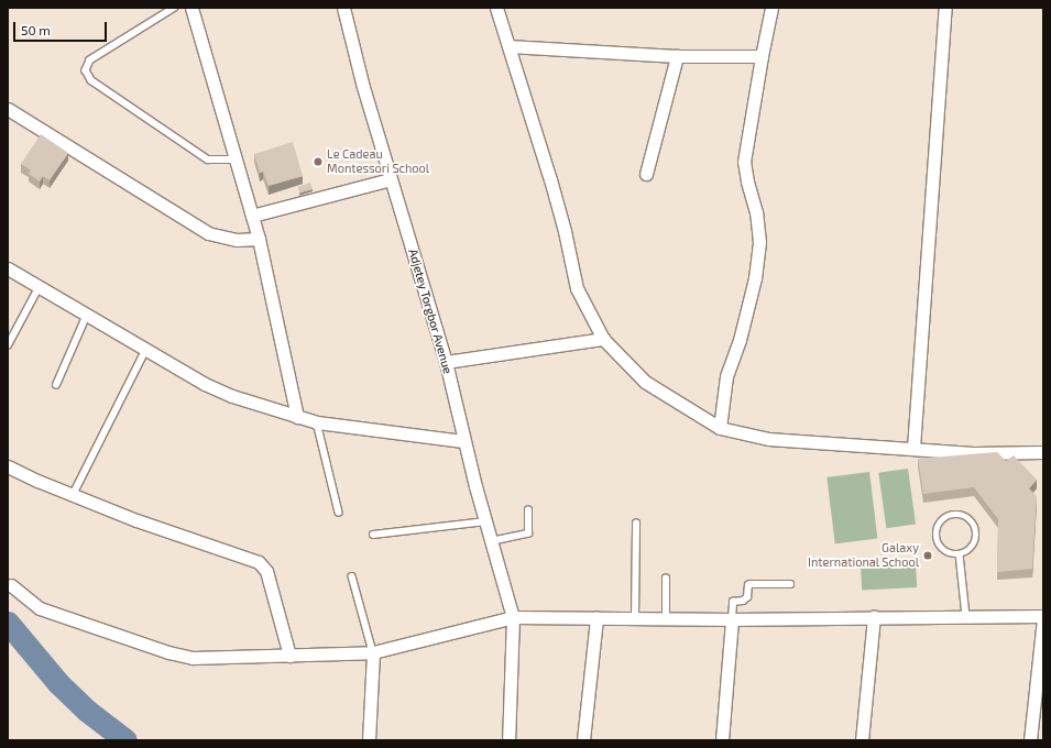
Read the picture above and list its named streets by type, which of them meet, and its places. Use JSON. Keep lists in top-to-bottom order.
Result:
{
  "streets": {
    "street": ["Adjetey Torgbor Avenue"]
  },
  "places": ["Le Cadeau Montessori School", "Galaxy International School"],
  "scale_bar": "50 m"
}
